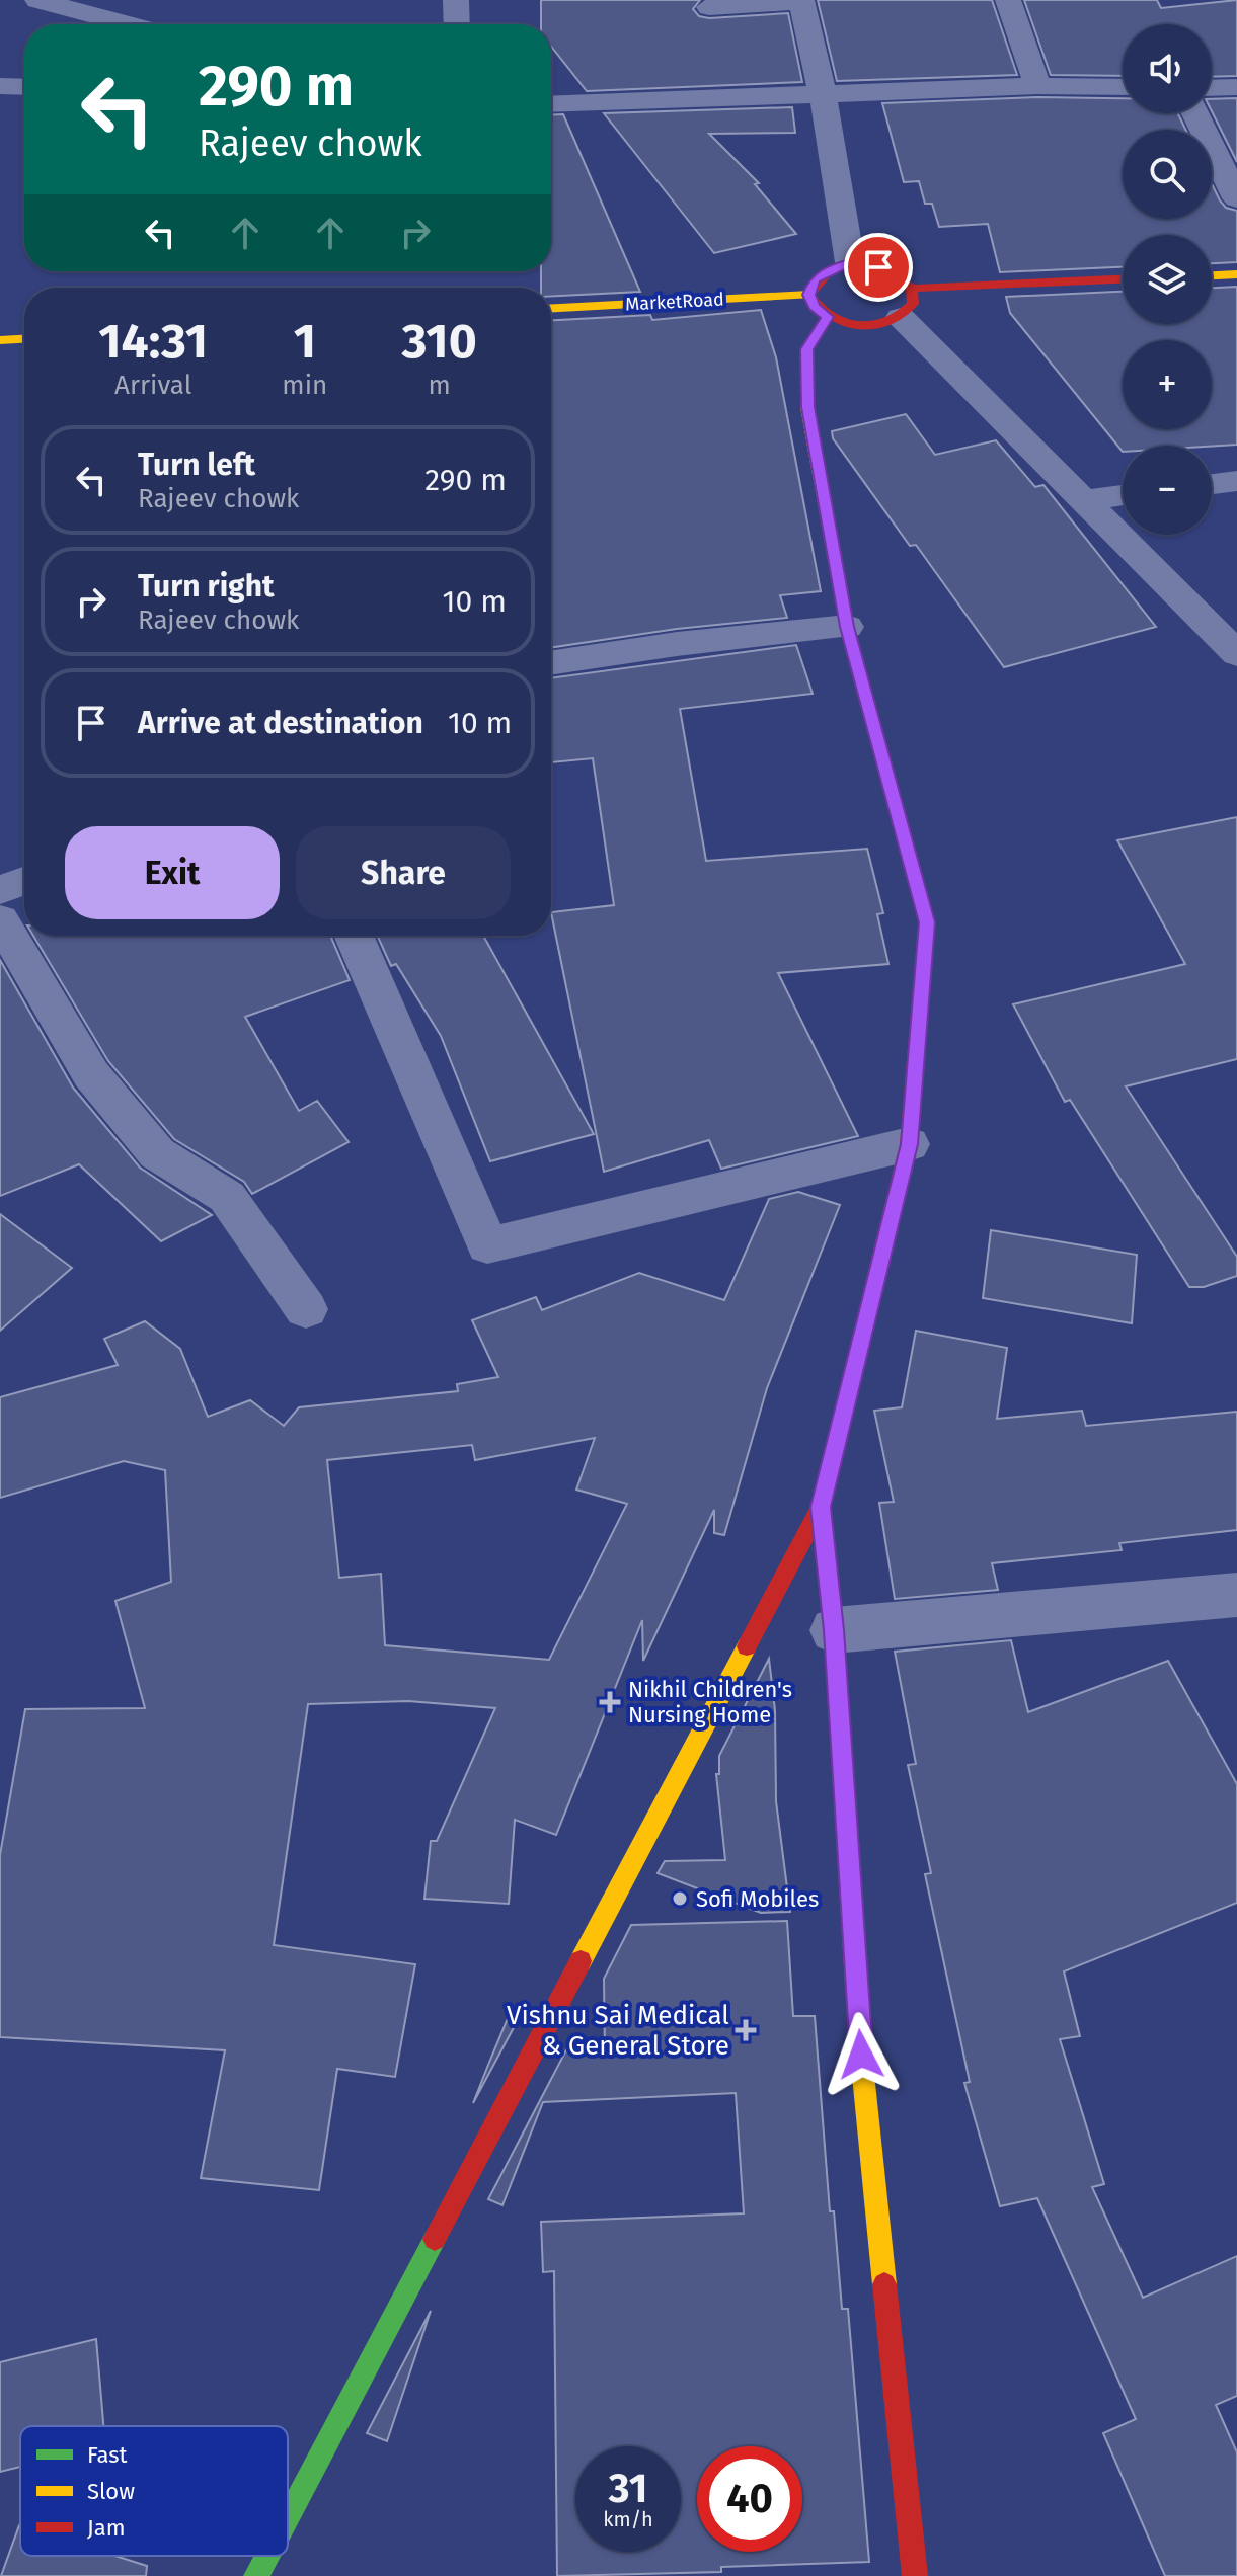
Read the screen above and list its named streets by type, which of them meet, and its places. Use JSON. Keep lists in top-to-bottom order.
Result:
{
  "streets": {
    "street": ["MarketRoad"]
  },
  "places": {
    "health": ["Nikhil Children's Nursing Home", "Vishnu Sai Medical & General Store"],
    "other": ["Sofi Mobiles"]
  },
  "legend": ["Fast", "Slow", "Jam"],
  "page": {
    "map_buttons": ["+", "−"],
    "turn": ["290 m", "Rajeev chowk"],
    "eta": [
      "14:31",
      "Arrival",
      "1",
      "min",
      "310",
      "m"
    ],
    "list": [
      {
        "name": "Turn left",
        "note": "Rajeev chowk",
        "value": "290 m"
      },
      {
        "name": "Turn right",
        "note": "Rajeev chowk",
        "value": "10 m"
      },
      {
        "name": "Arrive at destination",
        "value": "10 m"
      }
    ],
    "buttons": ["Exit", "Share"],
    "speed": "31 km/h",
    "limit": "40"
  }
}
